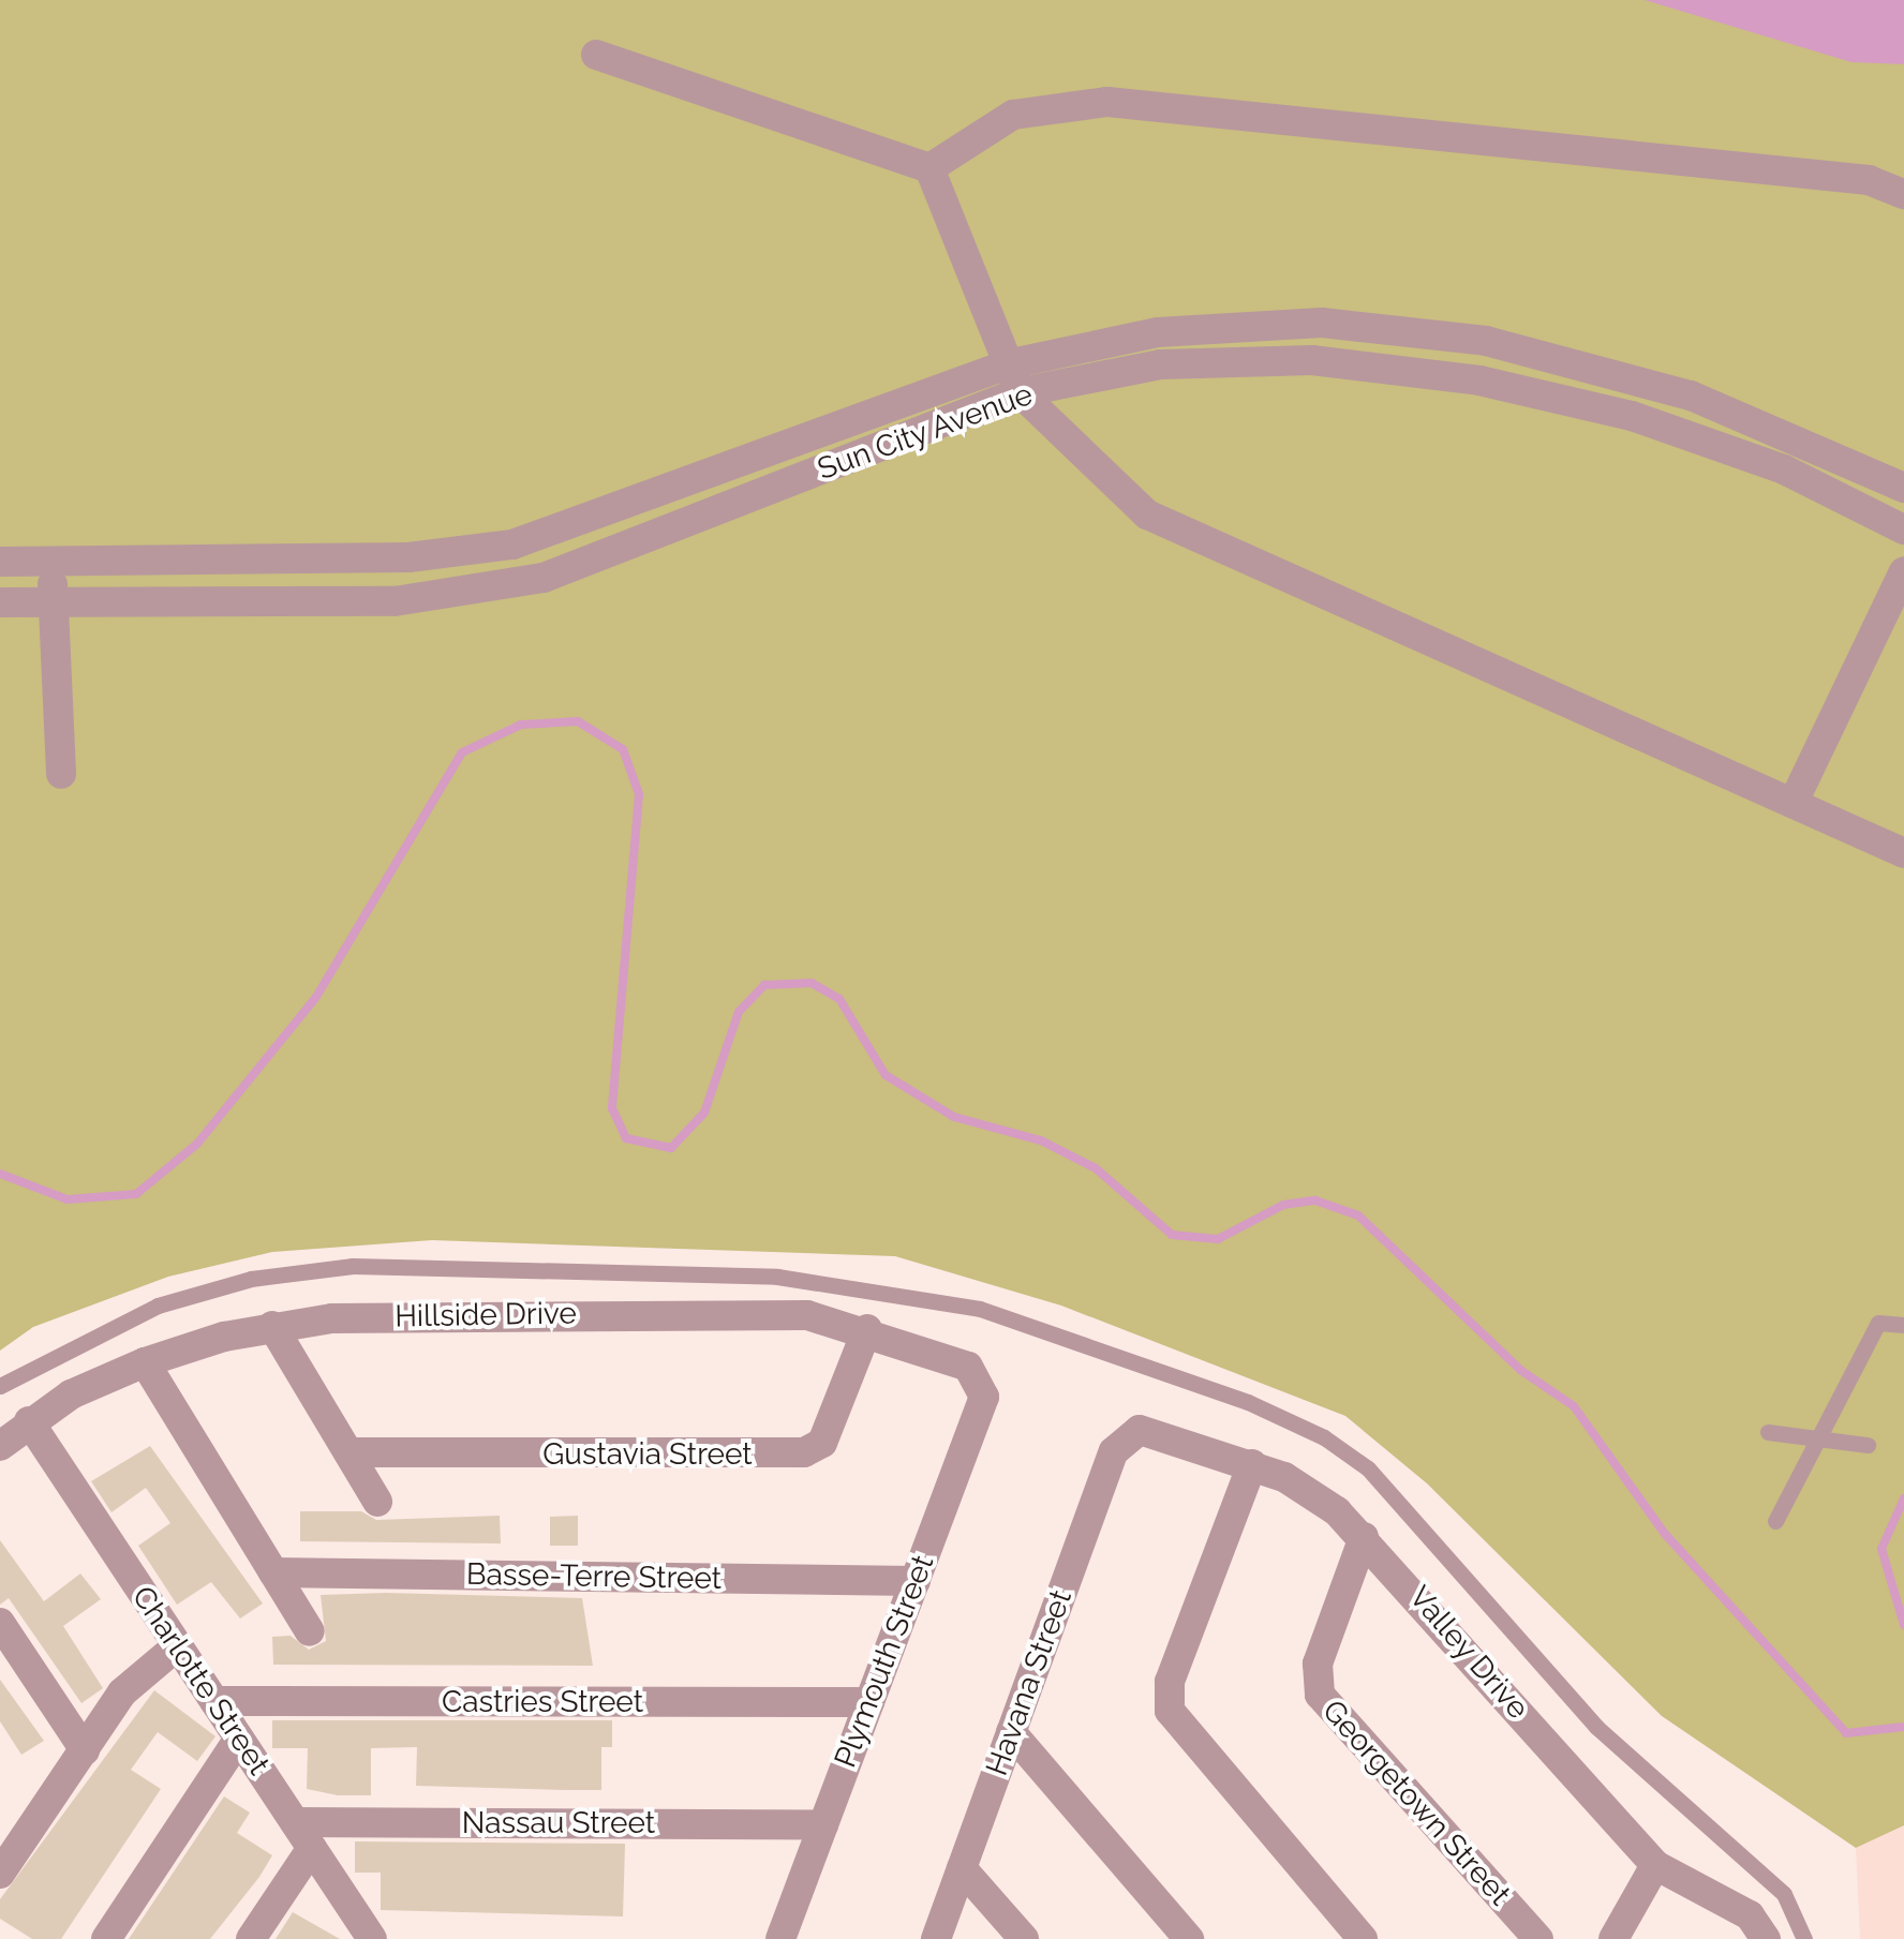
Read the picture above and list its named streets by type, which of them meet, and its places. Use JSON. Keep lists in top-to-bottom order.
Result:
{
  "streets": {
    "street": [
      "Sun City Avenue",
      "Hillside Drive",
      "Gustavia Street",
      "Basse-Terre Street",
      "Valley Drive",
      "Plymouth Street",
      "Charlotte Street",
      "Havana Street",
      "Castries Street",
      "Georgetown Street",
      "Nassau Street"
    ]
  },
  "crossings": [
    ["Hillside Drive", "Gustavia Street"],
    ["Hillside Drive", "Plymouth Street"],
    ["Hillside Drive", "Charlotte Street"],
    ["Basse-Terre Street", "Plymouth Street"],
    ["Valley Drive", "Havana Street"],
    ["Valley Drive", "Georgetown Street"],
    ["Plymouth Street", "Castries Street"],
    ["Plymouth Street", "Nassau Street"],
    ["Charlotte Street", "Castries Street"],
    ["Charlotte Street", "Nassau Street"]
  ]
}
